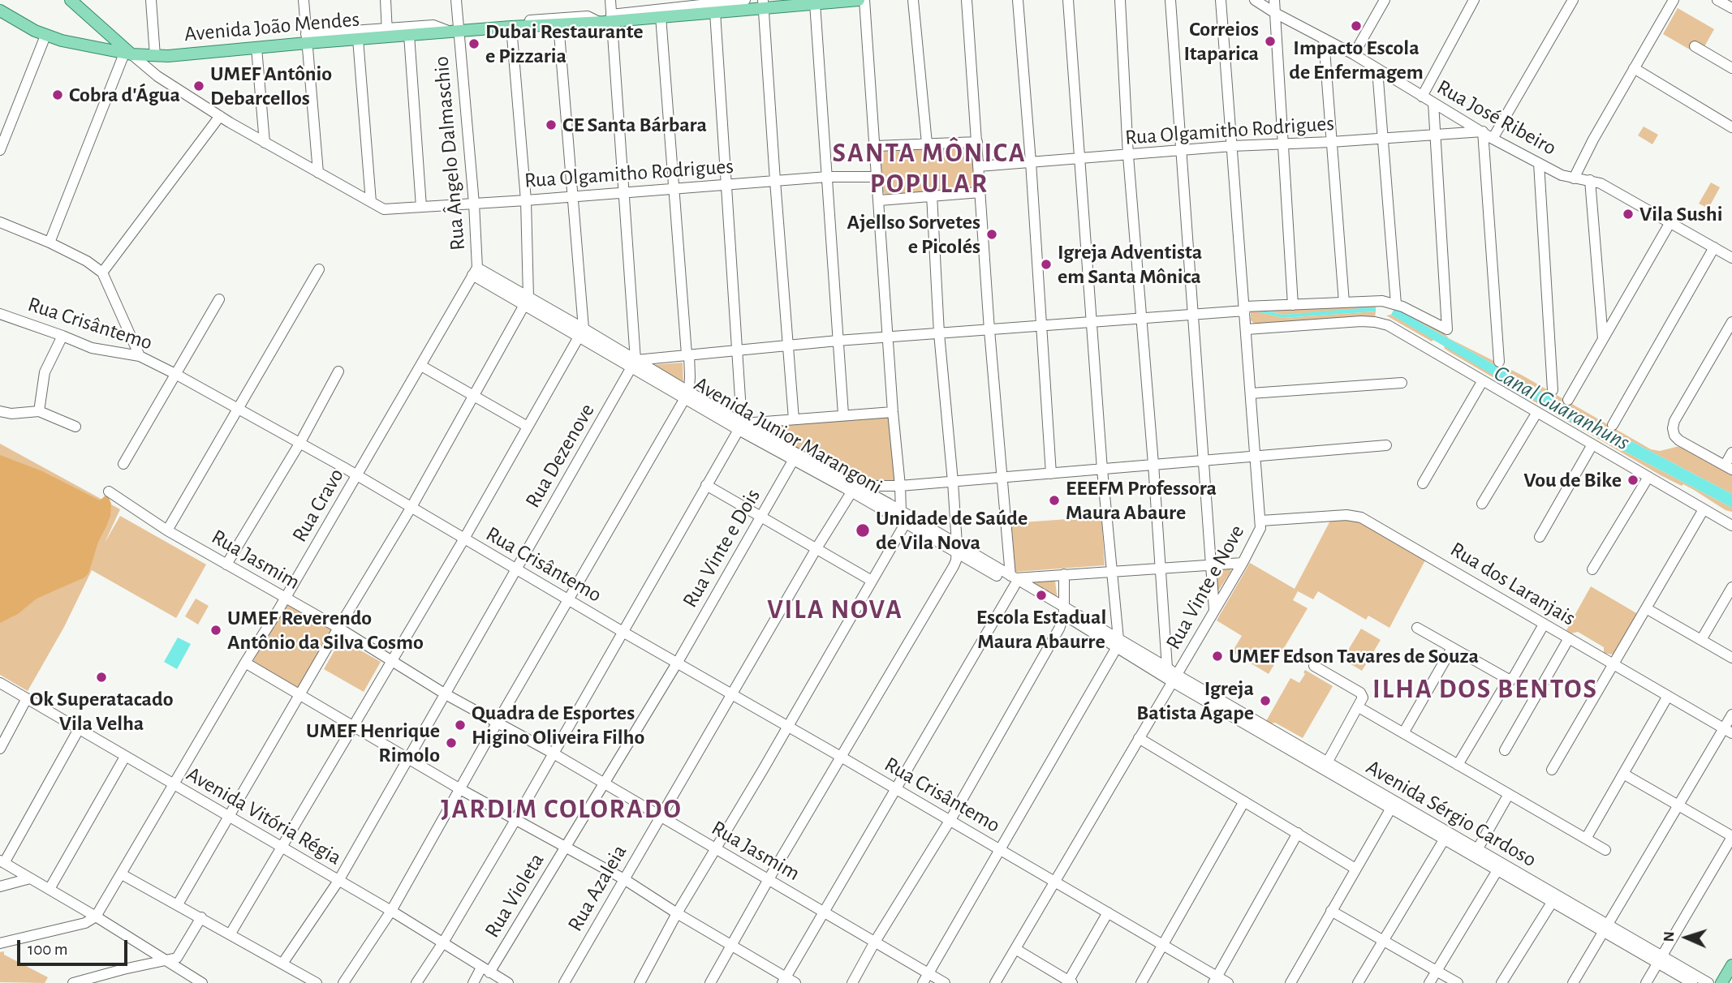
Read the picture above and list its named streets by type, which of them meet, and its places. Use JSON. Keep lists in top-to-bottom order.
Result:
{
  "streets": {
    "main road": ["Avenida João Mendes"],
    "street": [
      "Rua José Ribeiro",
      "Rua Olgamitho Rodrigues",
      "Rua Ângelo Dalmaschio",
      "Rua Crisântemo",
      "Avenida Junior Marangoni",
      "Rua Dezenove",
      "Rua Cravo",
      "Rua Vinte e Dois",
      "Rua Jasmim",
      "Rua dos Laranjais",
      "Rua Vinte e Nove",
      "Avenida Sérgio Cardoso",
      "Avenida Vitória Régia",
      "Rua Azaleia",
      "Rua Violeta"
    ]
  },
  "crossings": [
    ["Avenida João Mendes", "Rua Ângelo Dalmaschio"],
    ["Rua José Ribeiro", "Rua Olgamitho Rodrigues"],
    ["Rua Olgamitho Rodrigues", "Rua Ângelo Dalmaschio"],
    ["Rua Olgamitho Rodrigues", "Rua Vinte e Nove"],
    ["Rua Ângelo Dalmaschio", "Avenida Junior Marangoni"],
    ["Rua Ângelo Dalmaschio", "Rua Cravo"],
    ["Rua Crisântemo", "Rua Dezenove"],
    ["Rua Crisântemo", "Rua Cravo"],
    ["Rua Crisântemo", "Rua Vinte e Dois"],
    ["Rua Crisântemo", "Rua Vinte e Nove"],
    ["Rua Crisântemo", "Rua Azaleia"],
    ["Rua Crisântemo", "Rua Violeta"],
    ["Avenida Junior Marangoni", "Rua Dezenove"],
    ["Avenida Junior Marangoni", "Rua Cravo"],
    ["Avenida Junior Marangoni", "Rua Vinte e Dois"],
    ["Avenida Junior Marangoni", "Rua Vinte e Nove"],
    ["Avenida Junior Marangoni", "Avenida Sérgio Cardoso"],
    ["Avenida Junior Marangoni", "Rua Azaleia"],
    ["Rua Dezenove", "Rua Jasmim"],
    ["Rua Dezenove", "Avenida Vitória Régia"],
    ["Rua Cravo", "Rua Jasmim"],
    ["Rua Cravo", "Avenida Vitória Régia"],
    ["Rua Vinte e Dois", "Rua Violeta"],
    ["Rua Jasmim", "Rua Azaleia"],
    ["Rua Jasmim", "Rua Violeta"],
    ["Rua dos Laranjais", "Rua Vinte e Nove"],
    ["Rua Vinte e Nove", "Avenida Sérgio Cardoso"],
    ["Avenida Vitória Régia", "Rua Violeta"]
  ],
  "districts": [
    "SANTA MÔNICA POPULAR",
    "VILA NOVA",
    "ILHA DOS BENTOS",
    "JARDIM COLORADO"
  ],
  "water": ["Canal Guaranhuns"],
  "places": [
    "Impacto Escola de Enfermagem",
    "Correios Itaparica",
    "Dubai Restaurante e Pizzaria",
    "UMEF Antônio Debarcellos",
    "Cobra d'Água",
    "CE Santa Bárbara",
    "Vila Sushi",
    "Ajellso Sorvetes e Picolés",
    "Igreja Adventista em Santa Mônica",
    "Vou de Bike",
    "EEEFM Professora Maura Abaure",
    "Unidade de Saúde de Vila Nova",
    "Escola Estadual Maura Abaurre",
    "UMEF Reverendo Antônio da Silva Cosmo",
    "UMEF Edson Tavares de Souza",
    "Ok Superatacado Vila Velha",
    "Igreja Batista Ágape",
    "Quadra de Esportes Higino Oliveira Filho",
    "UMEF Henrique Rimolo"
  ],
  "scale_bar": "100 m",
  "north": "left"
}
